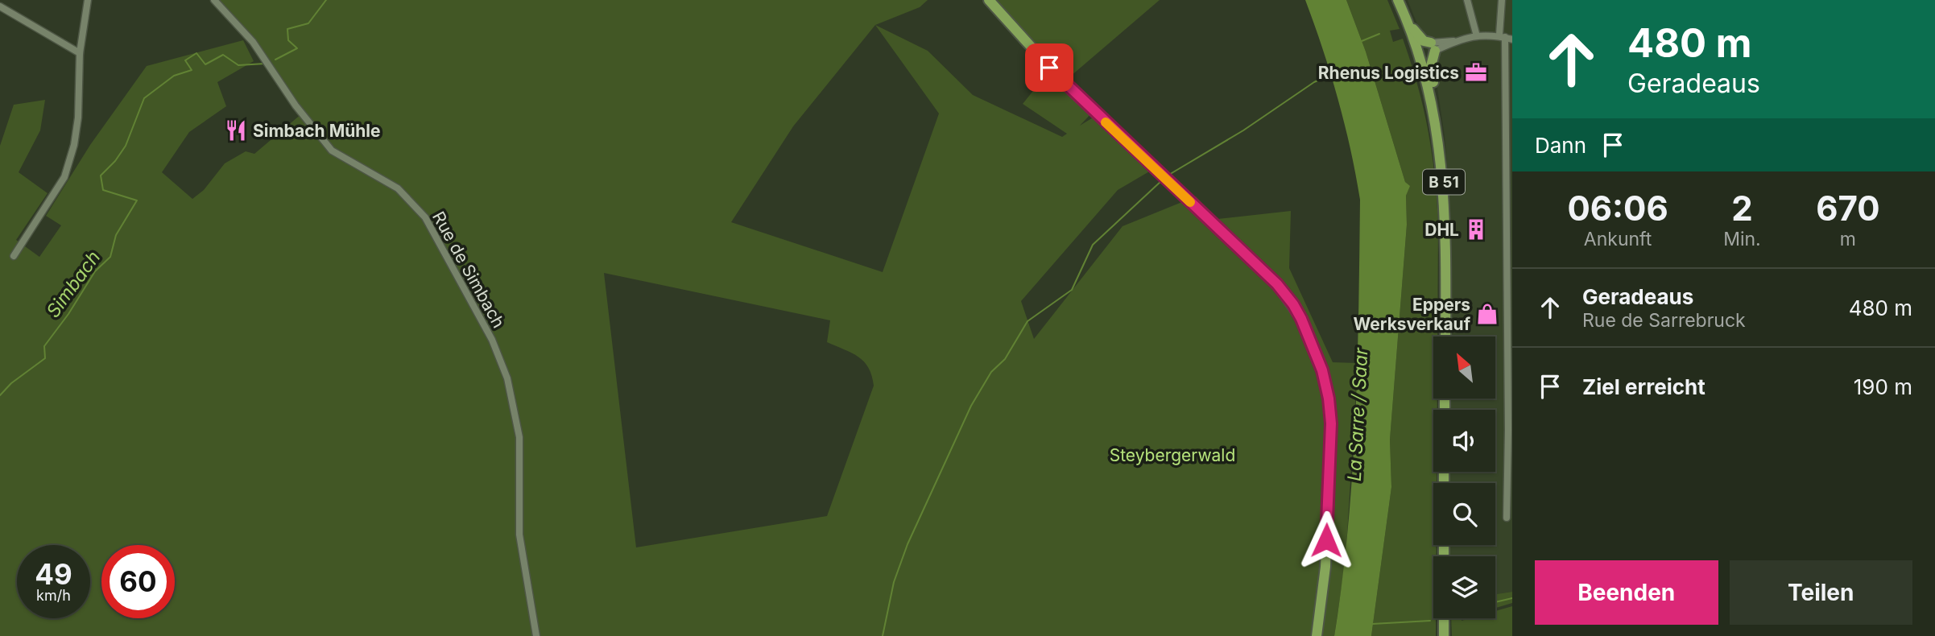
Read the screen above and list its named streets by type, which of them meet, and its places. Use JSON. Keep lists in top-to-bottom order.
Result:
{
  "streets": {
    "main road": ["B 51"],
    "street": ["Rue de Simbach"]
  },
  "water": ["Simbach", "La Sarre / Saar"],
  "parks": ["Steybergerwald"],
  "places": {
    "office": ["Rhenus Logistics"],
    "restaurant": ["Simbach Mühle"],
    "building": ["DHL"],
    "shop": ["Eppers Werksverkauf"]
  },
  "north": "top left",
  "page": {
    "turn": ["480 m", "Geradeaus"],
    "then": "Dann",
    "eta": [
      "06:06",
      "Ankunft",
      "2",
      "Min.",
      "670",
      "m"
    ],
    "list": [
      {
        "name": "Geradeaus",
        "note": "Rue de Sarrebruck",
        "value": "480 m"
      },
      {
        "name": "Ziel erreicht",
        "value": "190 m"
      }
    ],
    "speed": "49 km/h",
    "limit": "60",
    "buttons": ["Beenden", "Teilen"]
  }
}
